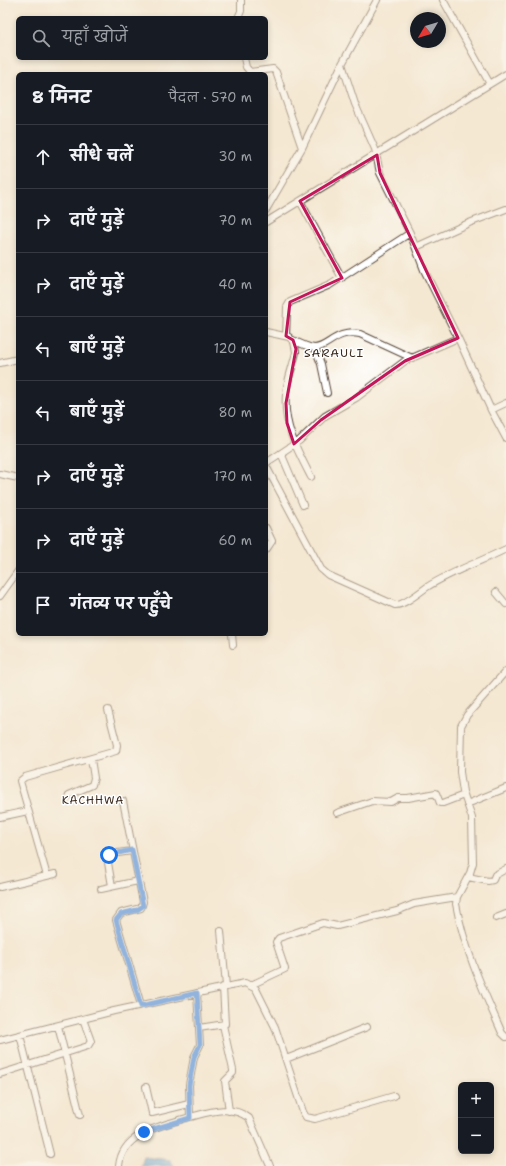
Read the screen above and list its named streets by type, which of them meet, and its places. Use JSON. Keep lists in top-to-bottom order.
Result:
{
  "districts": ["SARAULI", "KACHHWA"],
  "north": "bottom left",
  "page": {
    "search": "यहाँ खोजें",
    "heading": ["8 मिनट", "पैदल · 570 m"],
    "list": [
      ["सीधे चलें", "30 m"],
      ["दाएँ मुड़ें", "70 m"],
      ["दाएँ मुड़ें", "40 m"],
      ["बाएँ मुड़ें", "120 m"],
      ["बाएँ मुड़ें", "80 m"],
      ["दाएँ मुड़ें", "170 m"],
      ["दाएँ मुड़ें", "60 m"],
      "गंतव्य पर पहुँचे"
    ],
    "map_buttons": ["+", "−"]
  }
}
